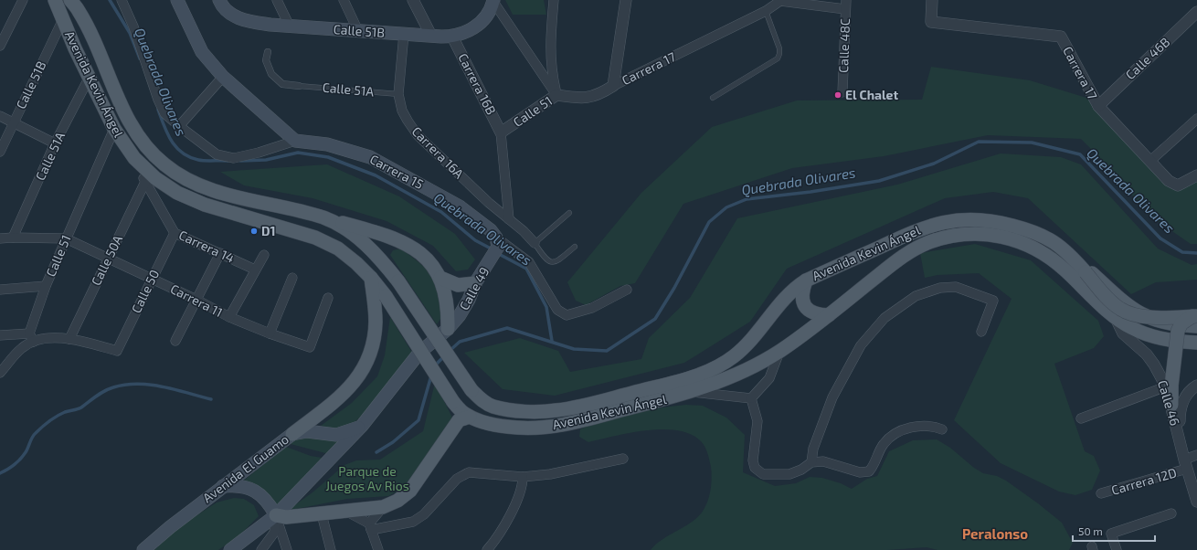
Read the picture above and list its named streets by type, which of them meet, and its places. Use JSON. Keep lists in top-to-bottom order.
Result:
{
  "streets": {
    "main road": [
      "Calle 51B",
      "Avenida Kevin Ángel",
      "Carrera 15",
      "Calle 49",
      "Avenida El Guamo"
    ],
    "street": [
      "Calle 48C",
      "Calle 46B",
      "Carrera 17",
      "Carrera 16B",
      "Calle 51A",
      "Calle 51",
      "Carrera 16A",
      "Carrera 14",
      "Calle 50A",
      "Calle 50",
      "Carrera 11",
      "Calle 46",
      "Carrera 12D"
    ]
  },
  "crossings": [
    ["Calle 51B", "Avenida Kevin Ángel"],
    ["Calle 51B", "Carrera 16B"],
    ["Calle 51B", "Carrera 16A"],
    ["Calle 48C", "Carrera 17"],
    ["Calle 46B", "Carrera 17"],
    ["Carrera 17", "Calle 51"],
    ["Avenida Kevin Ángel", "Calle 51A"],
    ["Avenida Kevin Ángel", "Calle 51"],
    ["Avenida Kevin Ángel", "Carrera 14"],
    ["Avenida Kevin Ángel", "Calle 46"],
    ["Carrera 16B", "Calle 51"],
    ["Calle 51A", "Carrera 16A"],
    ["Calle 51A", "Carrera 11"],
    ["Calle 51", "Carrera 16A"],
    ["Calle 51", "Carrera 11"],
    ["Carrera 15", "Calle 49"],
    ["Carrera 14", "Calle 50A"],
    ["Carrera 14", "Calle 50"],
    ["Calle 50A", "Calle 50"],
    ["Calle 50A", "Carrera 11"],
    ["Calle 50", "Carrera 11"],
    ["Calle 46", "Carrera 12D"]
  ],
  "districts": ["Peralonso"],
  "water": ["Quebrada Olivares"],
  "parks": ["Parque de Juegos Av Rios"],
  "places": ["El Chalet", "D1"],
  "scale_bar": "50 m"
}
